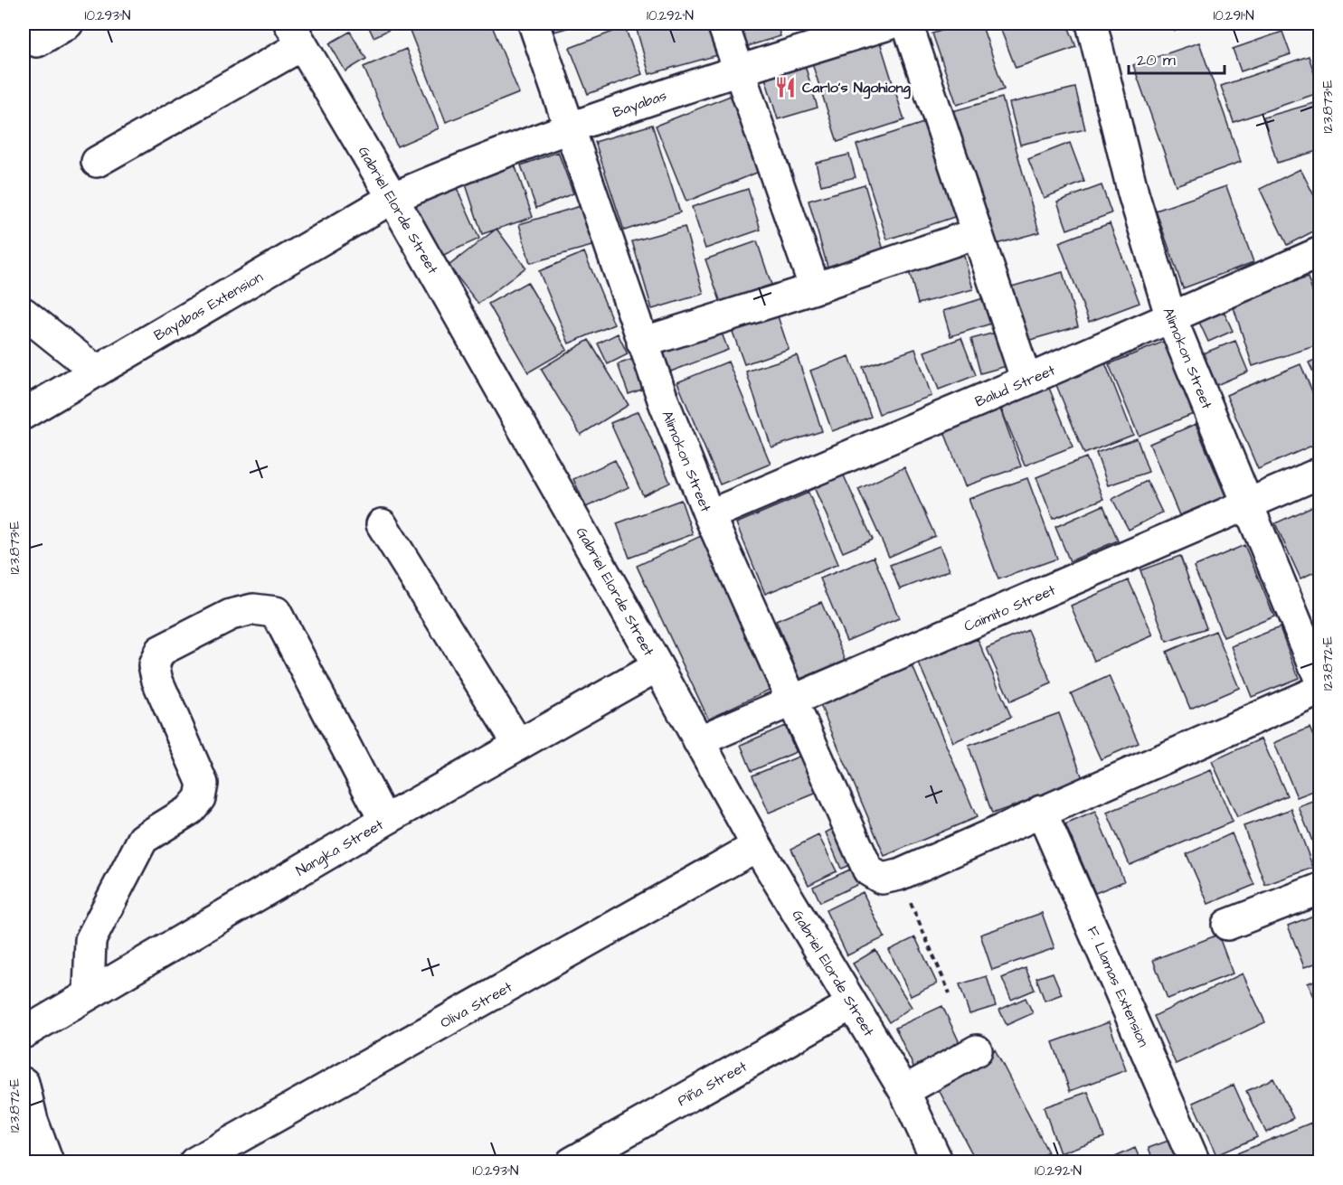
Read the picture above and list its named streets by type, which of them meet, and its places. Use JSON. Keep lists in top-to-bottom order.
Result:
{
  "streets": {
    "street": [
      "Bayabas",
      "Gabriel Elorde Street",
      "Bayabas Extension",
      "Alimokon Street",
      "Balud Street",
      "Caimito Street",
      "Nangka Street",
      "F. Llamas Extension",
      "Oliva Street",
      "Piña Street"
    ]
  },
  "crossings": [
    ["Bayabas", "Gabriel Elorde Street"],
    ["Bayabas", "Bayabas Extension"],
    ["Bayabas", "Alimokon Street"],
    ["Gabriel Elorde Street", "Bayabas Extension"],
    ["Gabriel Elorde Street", "Caimito Street"],
    ["Gabriel Elorde Street", "Nangka Street"],
    ["Gabriel Elorde Street", "Oliva Street"],
    ["Gabriel Elorde Street", "Piña Street"],
    ["Alimokon Street", "Balud Street"],
    ["Alimokon Street", "Caimito Street"]
  ],
  "places": {
    "restaurant": ["Carlo’s Ngohiong"]
  },
  "scale_bar": "20 m",
  "coordinates": [
    "10.293°N",
    "10.292°N",
    "10.291°N",
    "123.873°E",
    "123.872°E"
  ]
}
